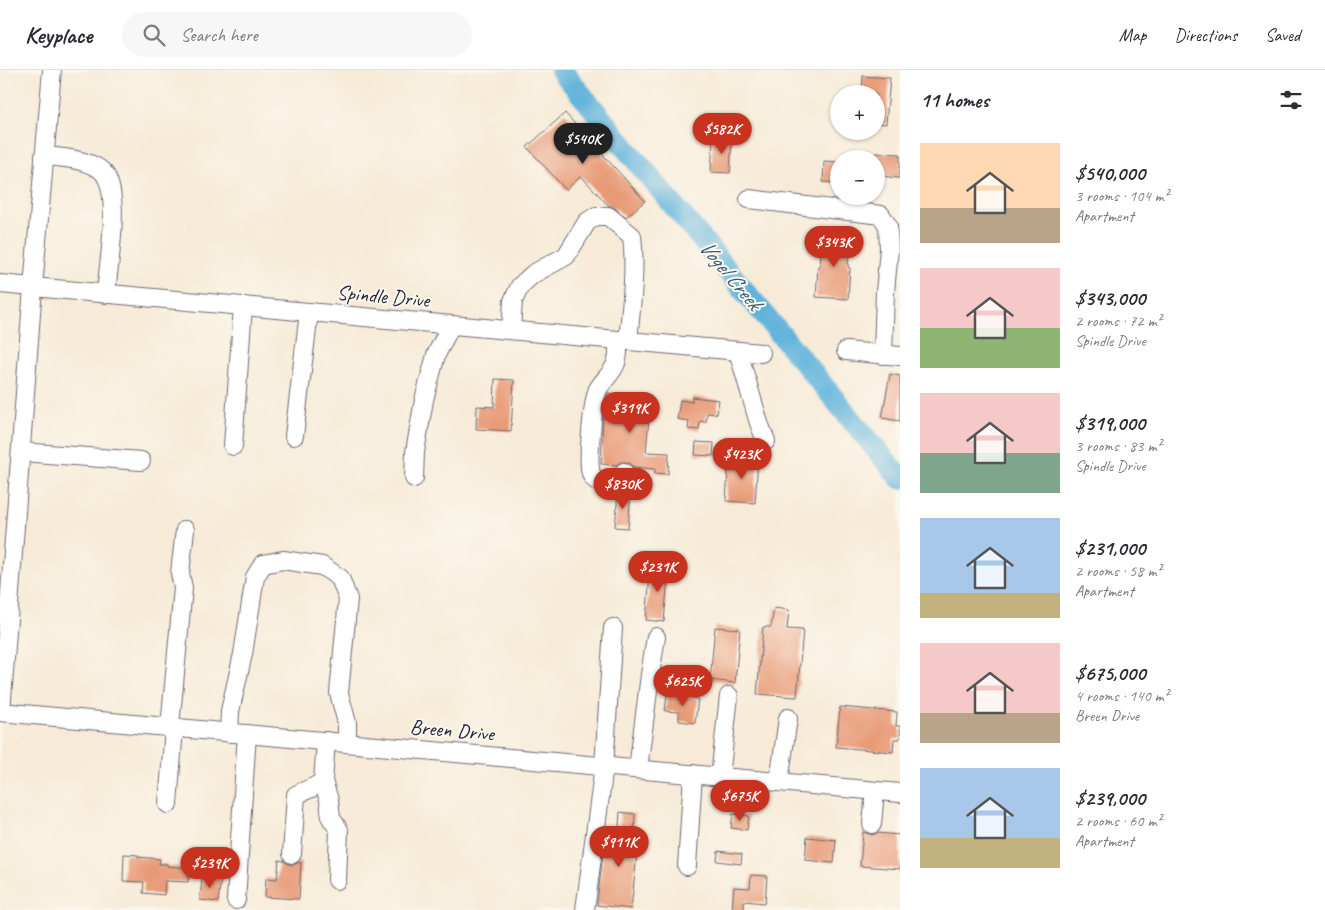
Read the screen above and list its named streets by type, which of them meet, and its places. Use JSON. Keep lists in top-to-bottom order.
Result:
{
  "streets": {
    "street": ["Spindle Drive", "Breen Drive"]
  },
  "water": ["Vogel Creek"],
  "page": {
    "header": "Keyplace",
    "search": "Search here",
    "nav": ["Map", "Directions", "Saved"],
    "heading": "11 homes",
    "map_buttons": ["+", "−"],
    "price": [
      "$582K",
      "$540K",
      "$343K",
      "$319K",
      "$423K",
      "$830K",
      "$231K",
      "$625K",
      "$675K",
      "$911K",
      "$239K"
    ],
    "list": [
      {
        "name": "$540,000",
        "note": "3 rooms · 104 m² · Apartment"
      },
      {
        "name": "$343,000",
        "note": "2 rooms · 72 m² · Spindle Drive"
      },
      {
        "name": "$319,000",
        "note": "3 rooms · 83 m² · Spindle Drive"
      },
      {
        "name": "$231,000",
        "note": "2 rooms · 58 m² · Apartment"
      },
      {
        "name": "$675,000",
        "note": "4 rooms · 140 m² · Breen Drive"
      },
      {
        "name": "$239,000",
        "note": "2 rooms · 60 m² · Apartment"
      }
    ]
  }
}
